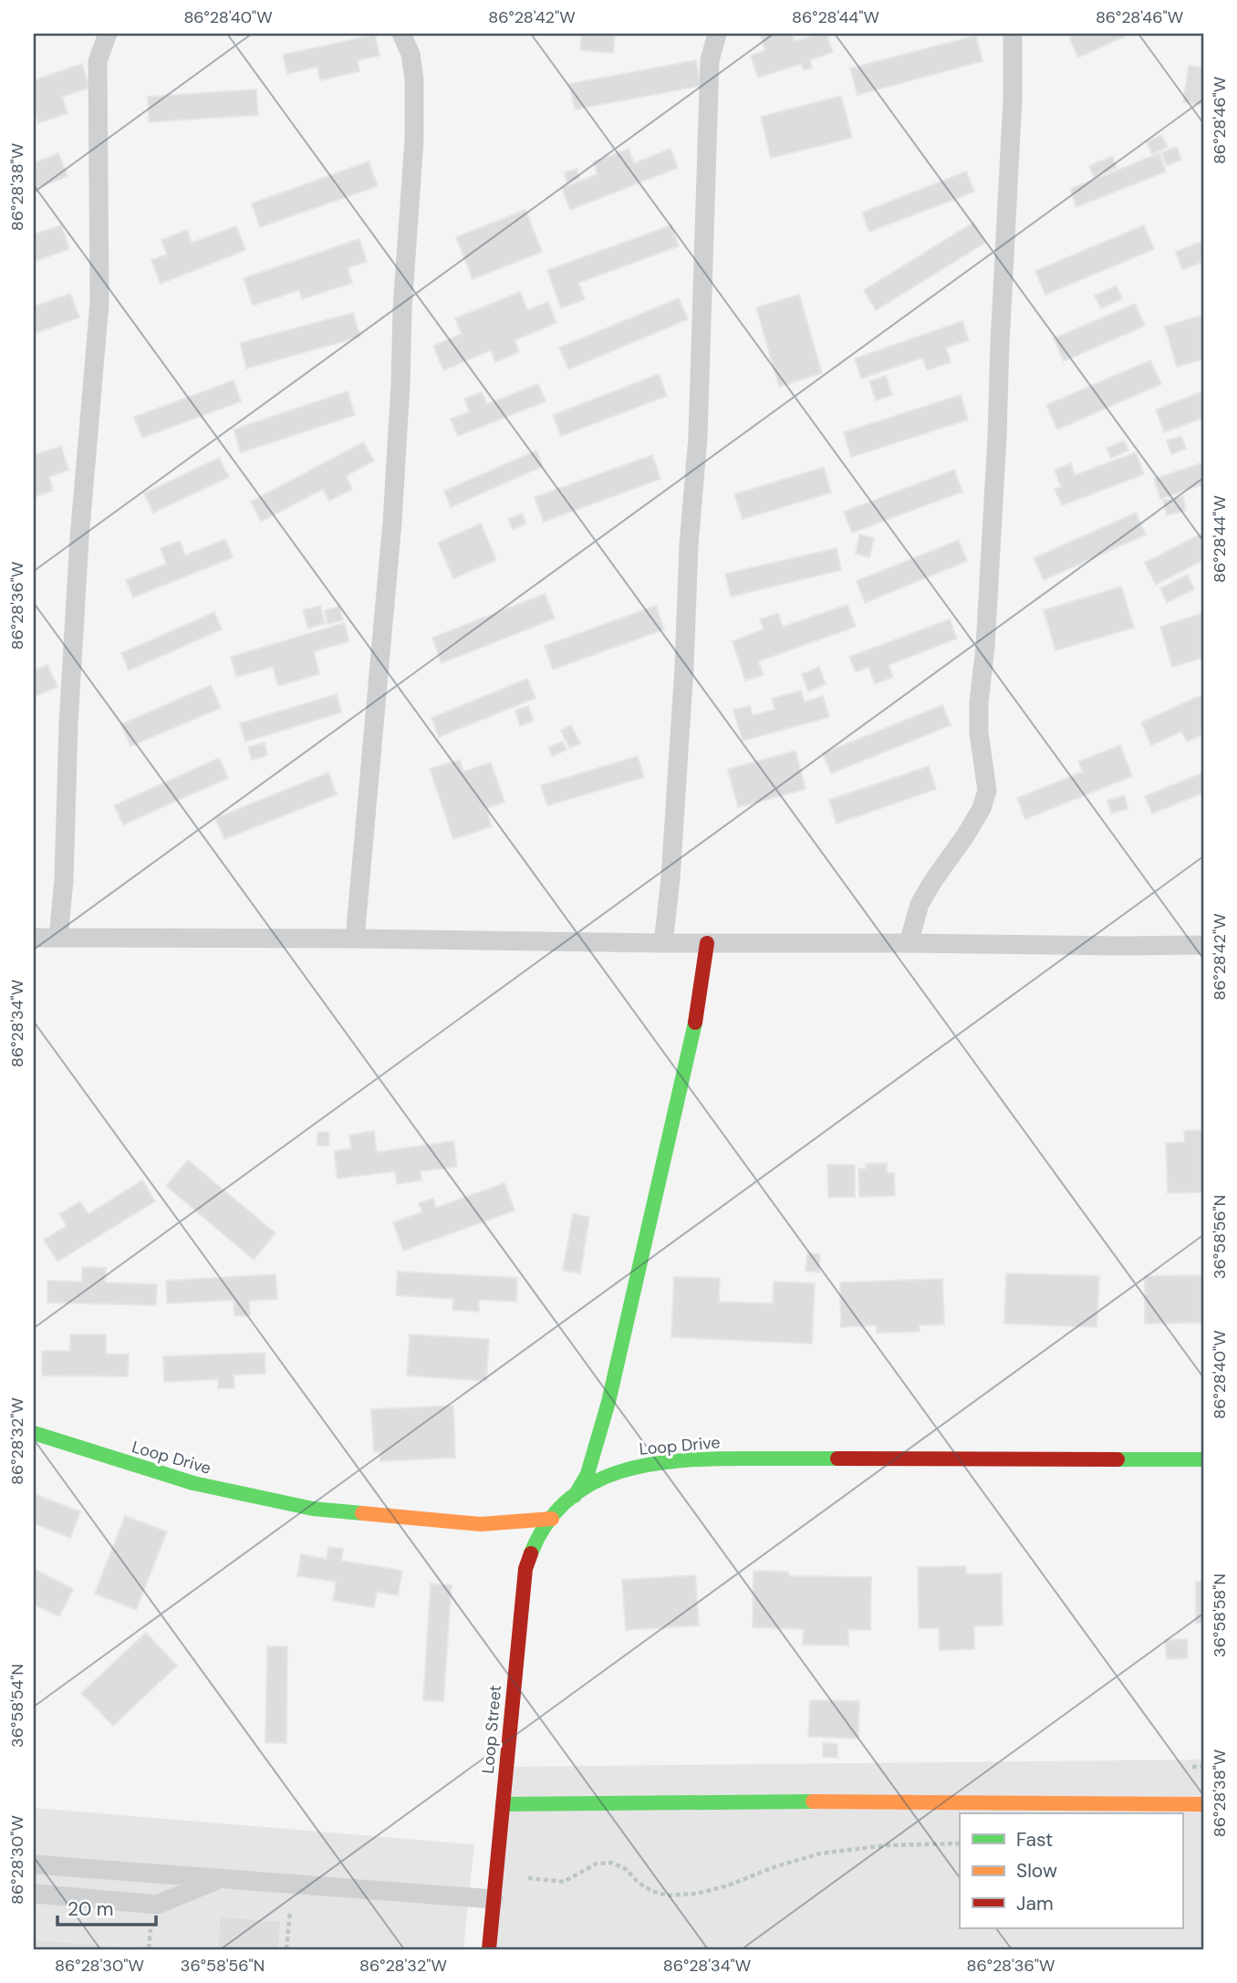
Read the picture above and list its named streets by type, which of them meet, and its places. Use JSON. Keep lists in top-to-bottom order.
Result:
{
  "streets": {
    "street": ["Loop Drive", "Loop Street"]
  },
  "crossings": [
    ["Loop Drive", "Loop Street"]
  ],
  "legend": ["Fast", "Slow", "Jam"],
  "scale_bar": "20 m",
  "coordinates": [
    "86°28'40\"W",
    "86°28'42\"W",
    "86°28'44\"W",
    "86°28'46\"W",
    "86°28'38\"W",
    "86°28'36\"W",
    "86°28'34\"W",
    "36°58'56\"N",
    "86°28'32\"W",
    "36°58'58\"N",
    "36°58'54\"N",
    "86°28'30\"W"
  ]
}
